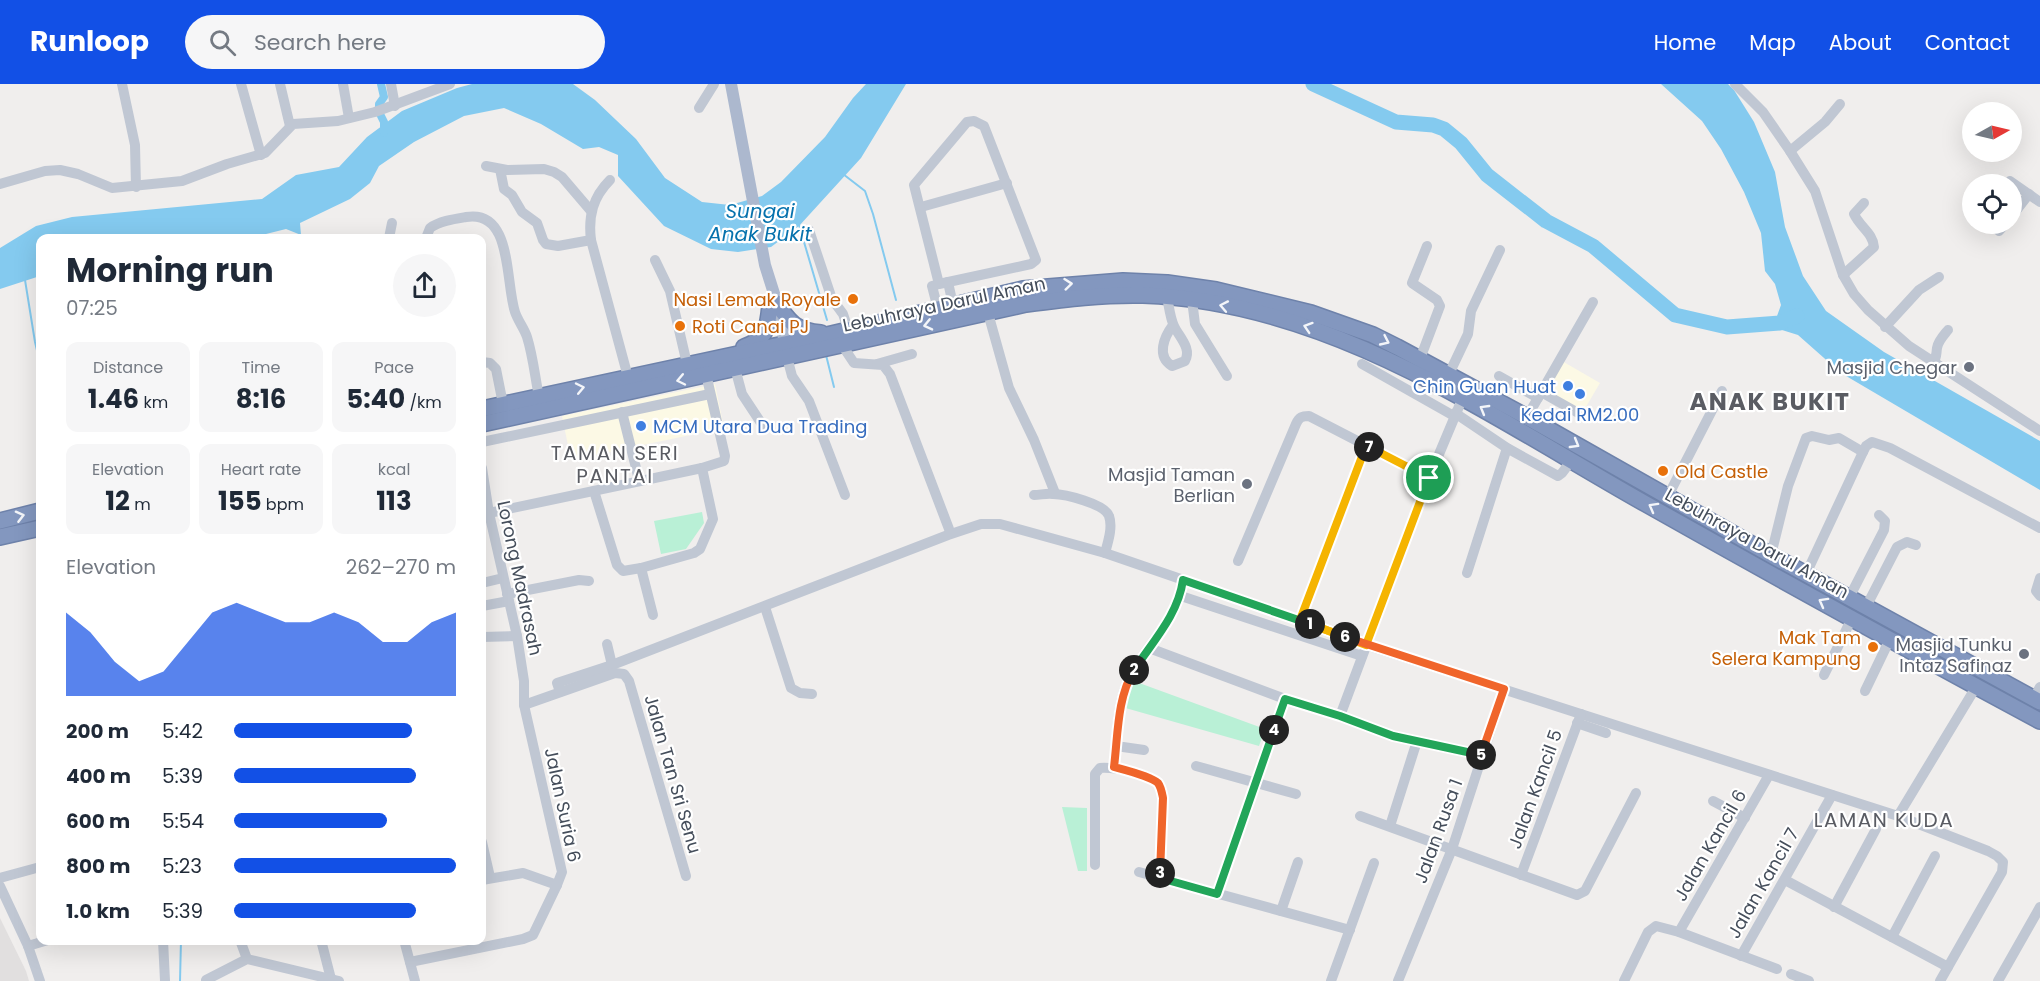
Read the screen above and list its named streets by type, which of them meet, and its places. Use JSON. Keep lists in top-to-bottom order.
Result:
{
  "streets": {
    "highway": ["Lebuhraya Darul Aman"],
    "street": [
      "Lorong Madrasah",
      "Jalan Tan Sri Senu",
      "Jalan Kancil 5",
      "Jalan Suria 6",
      "Jalan Rusa 1",
      "Jalan Kancil 6",
      "Jalan Kancil 7"
    ]
  },
  "crossings": [
    ["Lorong Madrasah", "Jalan Suria 6"]
  ],
  "districts": ["ANAK BUKIT", "TAMAN SERI PANTAI", "LAMAN KUDA"],
  "water": ["Sungai Anak Bukit"],
  "places": [
    "Nasi Lemak Royale",
    "Roti Canai PJ",
    "Masjid Chegar",
    "Chin Guan Huat",
    "Kedai RM2.00",
    "MCM Utara Dua Trading",
    "Old Castle",
    "Masjid Taman Berlian",
    "Mak Tam Selera Kampung",
    "Masjid Tunku Intaz Safinaz"
  ],
  "north": "right",
  "page": {
    "header": "Runloop",
    "search": "Search here",
    "nav": [
      "Home",
      "Map",
      "About",
      "Contact"
    ],
    "heading": ["Morning run", "07:25"],
    "stats": [
      ["Distance", "1.46 km"],
      ["Time", "8:16"],
      ["Pace", "5:40 /km"],
      ["Elevation", "12 m"],
      ["Heart rate", "155 bpm"],
      ["kcal", "113"]
    ],
    "pins": [
      "7",
      "1",
      "6",
      "2",
      "4",
      "5",
      "3"
    ],
    "chart": ["Elevation", "262–270 m"],
    "list": [
      {
        "name": "200 m",
        "note": "5:42"
      },
      {
        "name": "400 m",
        "note": "5:39"
      },
      {
        "name": "600 m",
        "note": "5:54"
      },
      {
        "name": "800 m",
        "note": "5:23"
      },
      {
        "name": "1.0 km",
        "note": "5:39"
      }
    ]
  }
}
